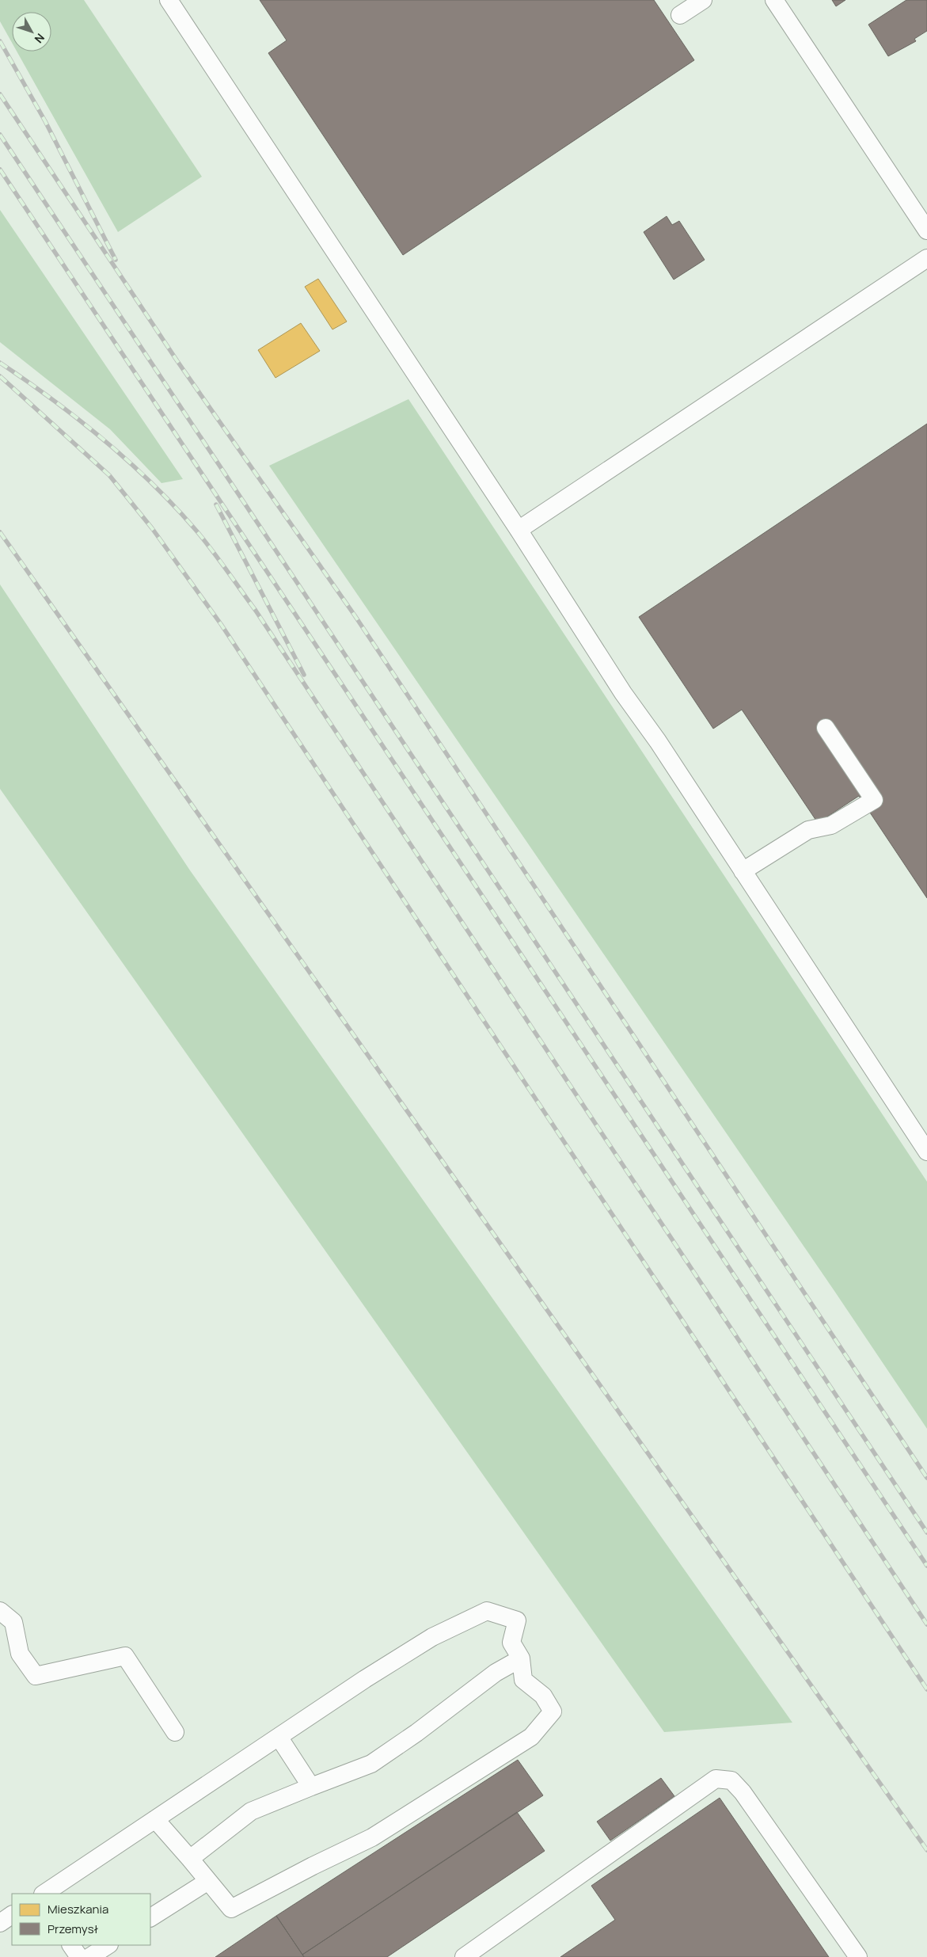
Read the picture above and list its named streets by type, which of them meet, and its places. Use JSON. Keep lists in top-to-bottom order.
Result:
{
  "legend": ["Mieszkania", "Przemysł"],
  "north": "bottom right"
}
